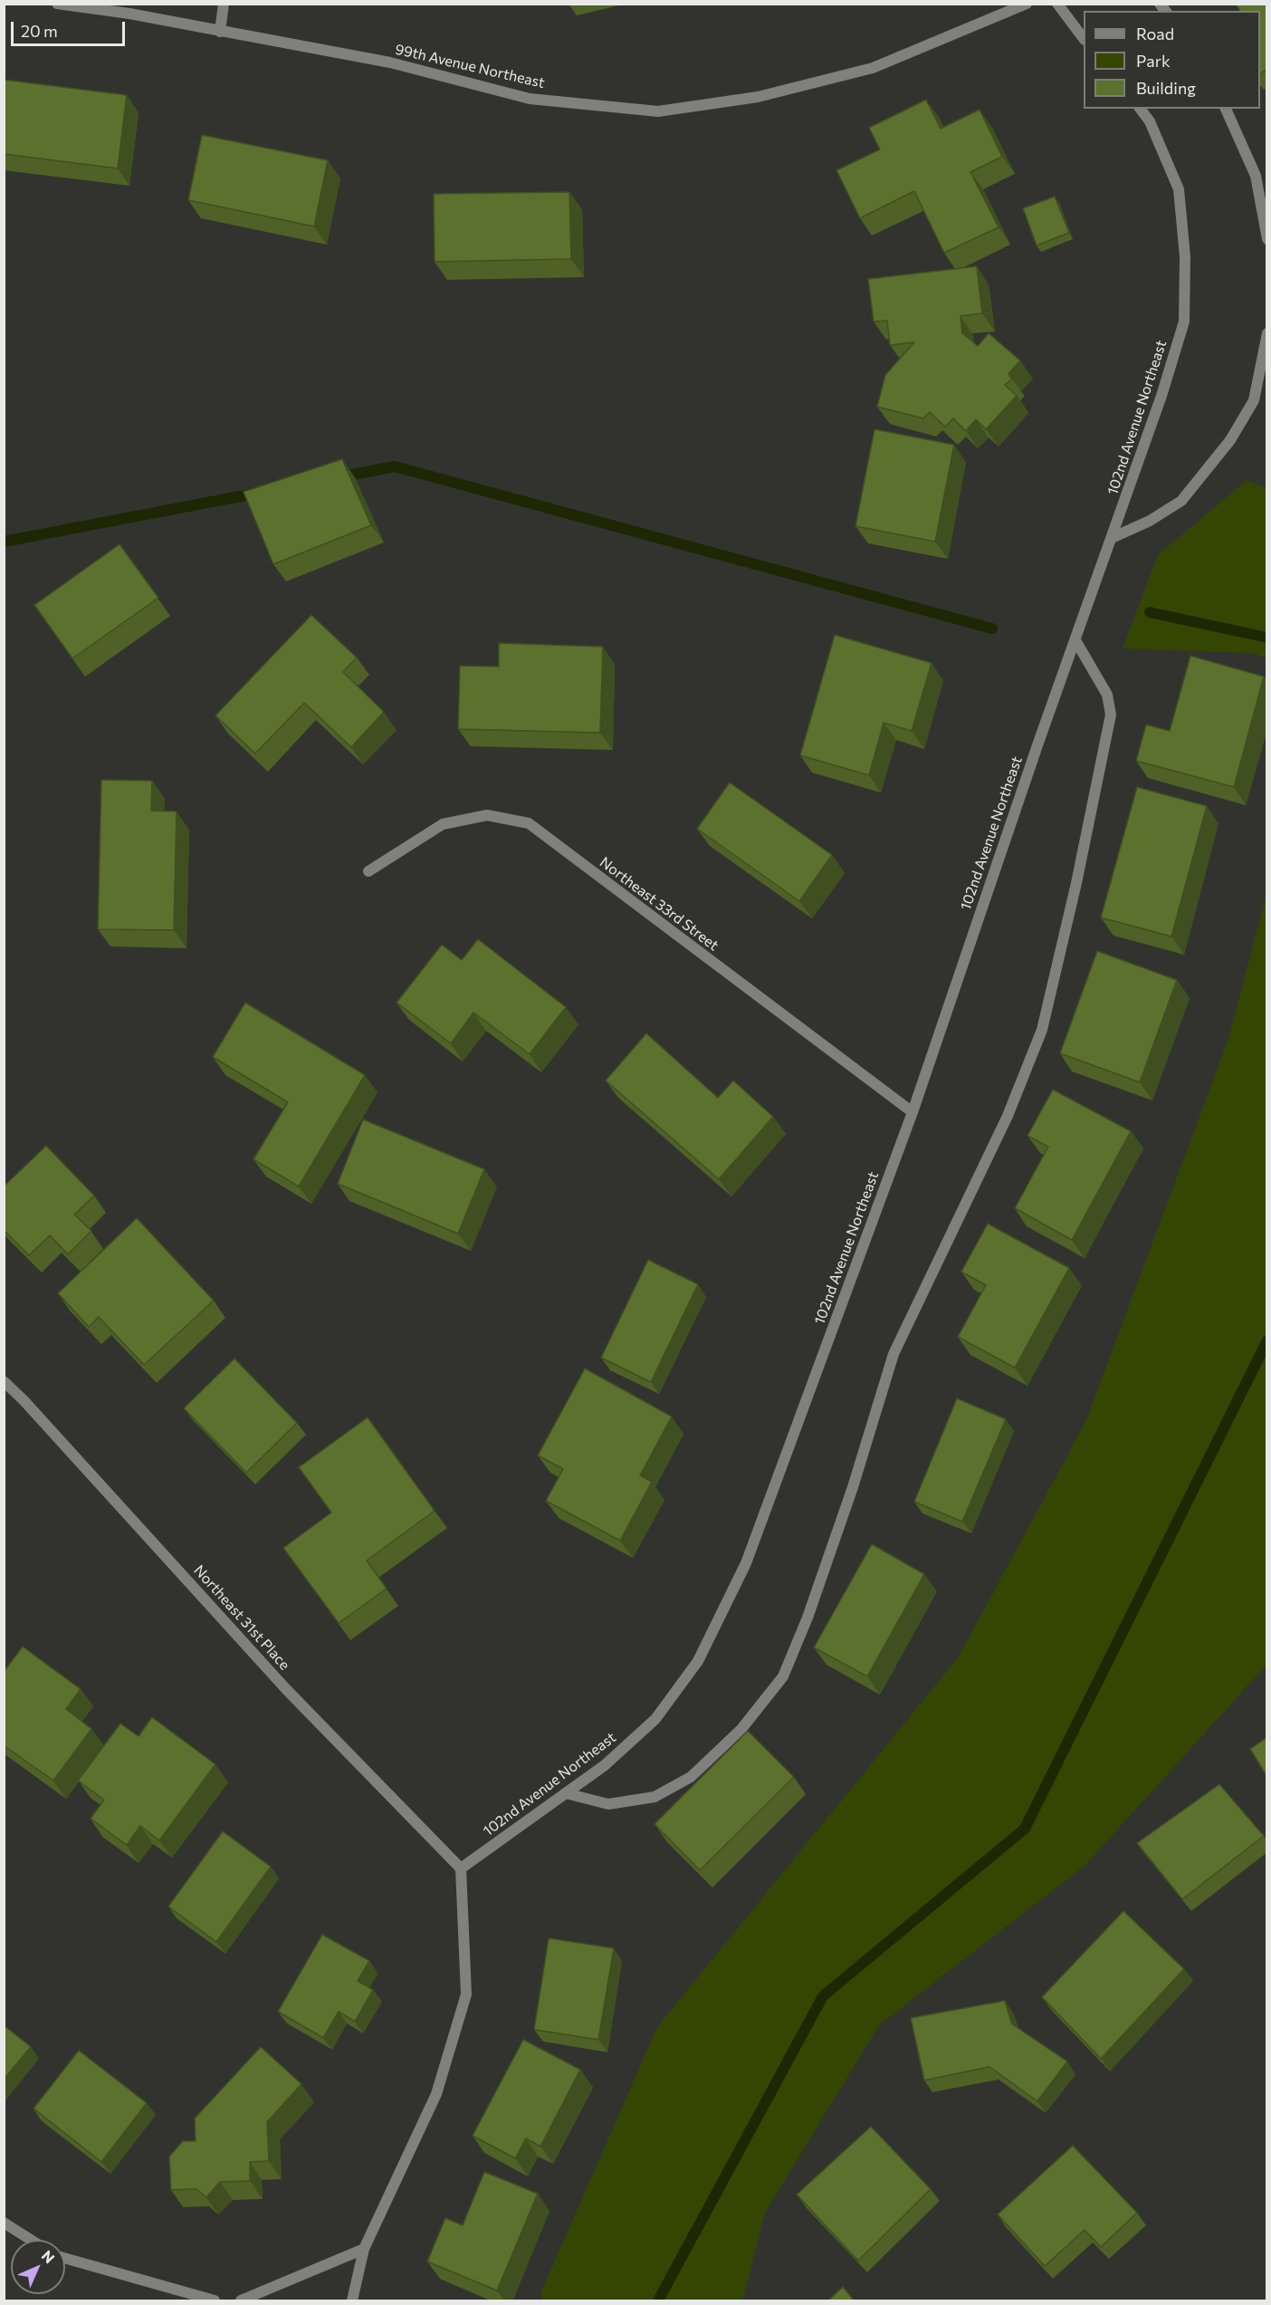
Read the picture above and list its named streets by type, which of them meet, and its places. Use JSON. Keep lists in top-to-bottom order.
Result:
{
  "streets": {
    "street": [
      "99th Avenue Northeast",
      "102nd Avenue Northeast",
      "Northeast 33rd Street",
      "Northeast 31st Place"
    ]
  },
  "crossings": [
    ["102nd Avenue Northeast", "Northeast 33rd Street"],
    ["102nd Avenue Northeast", "Northeast 31st Place"]
  ],
  "legend": ["Road", "Park", "Building"],
  "scale_bar": "20 m",
  "north": "top right"
}
